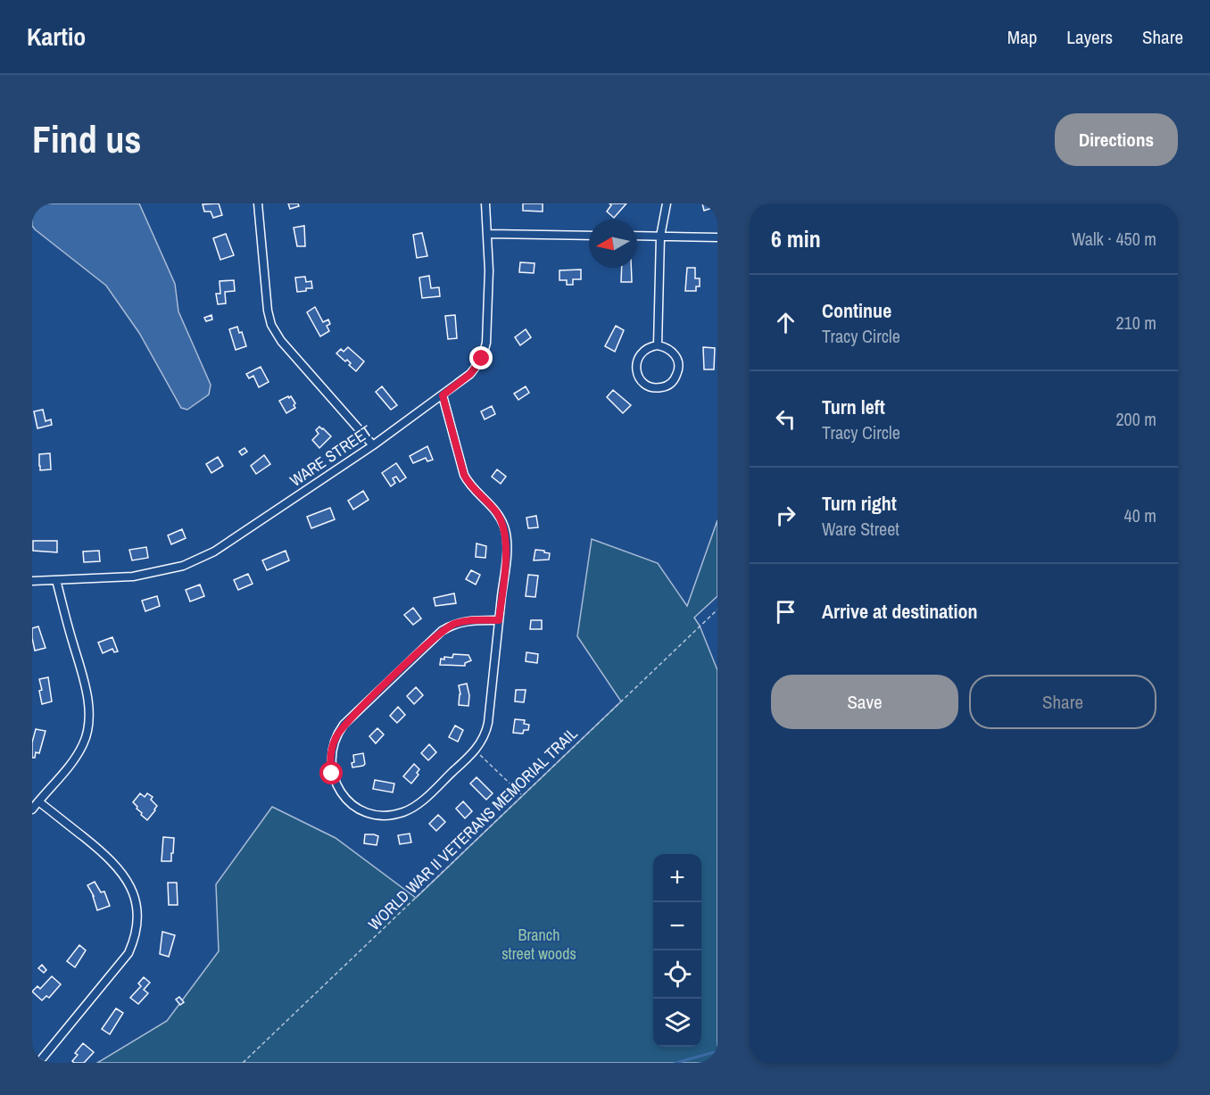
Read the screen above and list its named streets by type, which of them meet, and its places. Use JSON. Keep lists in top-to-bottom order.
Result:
{
  "streets": {
    "street": ["WARE STREET"],
    "path": ["WORLD WAR II VETERANS MEMORIAL TRAIL"]
  },
  "parks": ["Branch street woods"],
  "north": "left",
  "page": {
    "header": "Kartio",
    "nav": ["Map", "Layers", "Share"],
    "buttons": [
      "Directions",
      ["Save", "Share"]
    ],
    "title": "Find us",
    "heading": ["6 min", "Walk · 450 m"],
    "list": [
      ["Continue", "Tracy Circle", "210 m"],
      ["Turn left", "Tracy Circle", "200 m"],
      ["Turn right", "Ware Street", "40 m"],
      "Arrive at destination"
    ],
    "map_buttons": ["+", "−"]
  }
}
